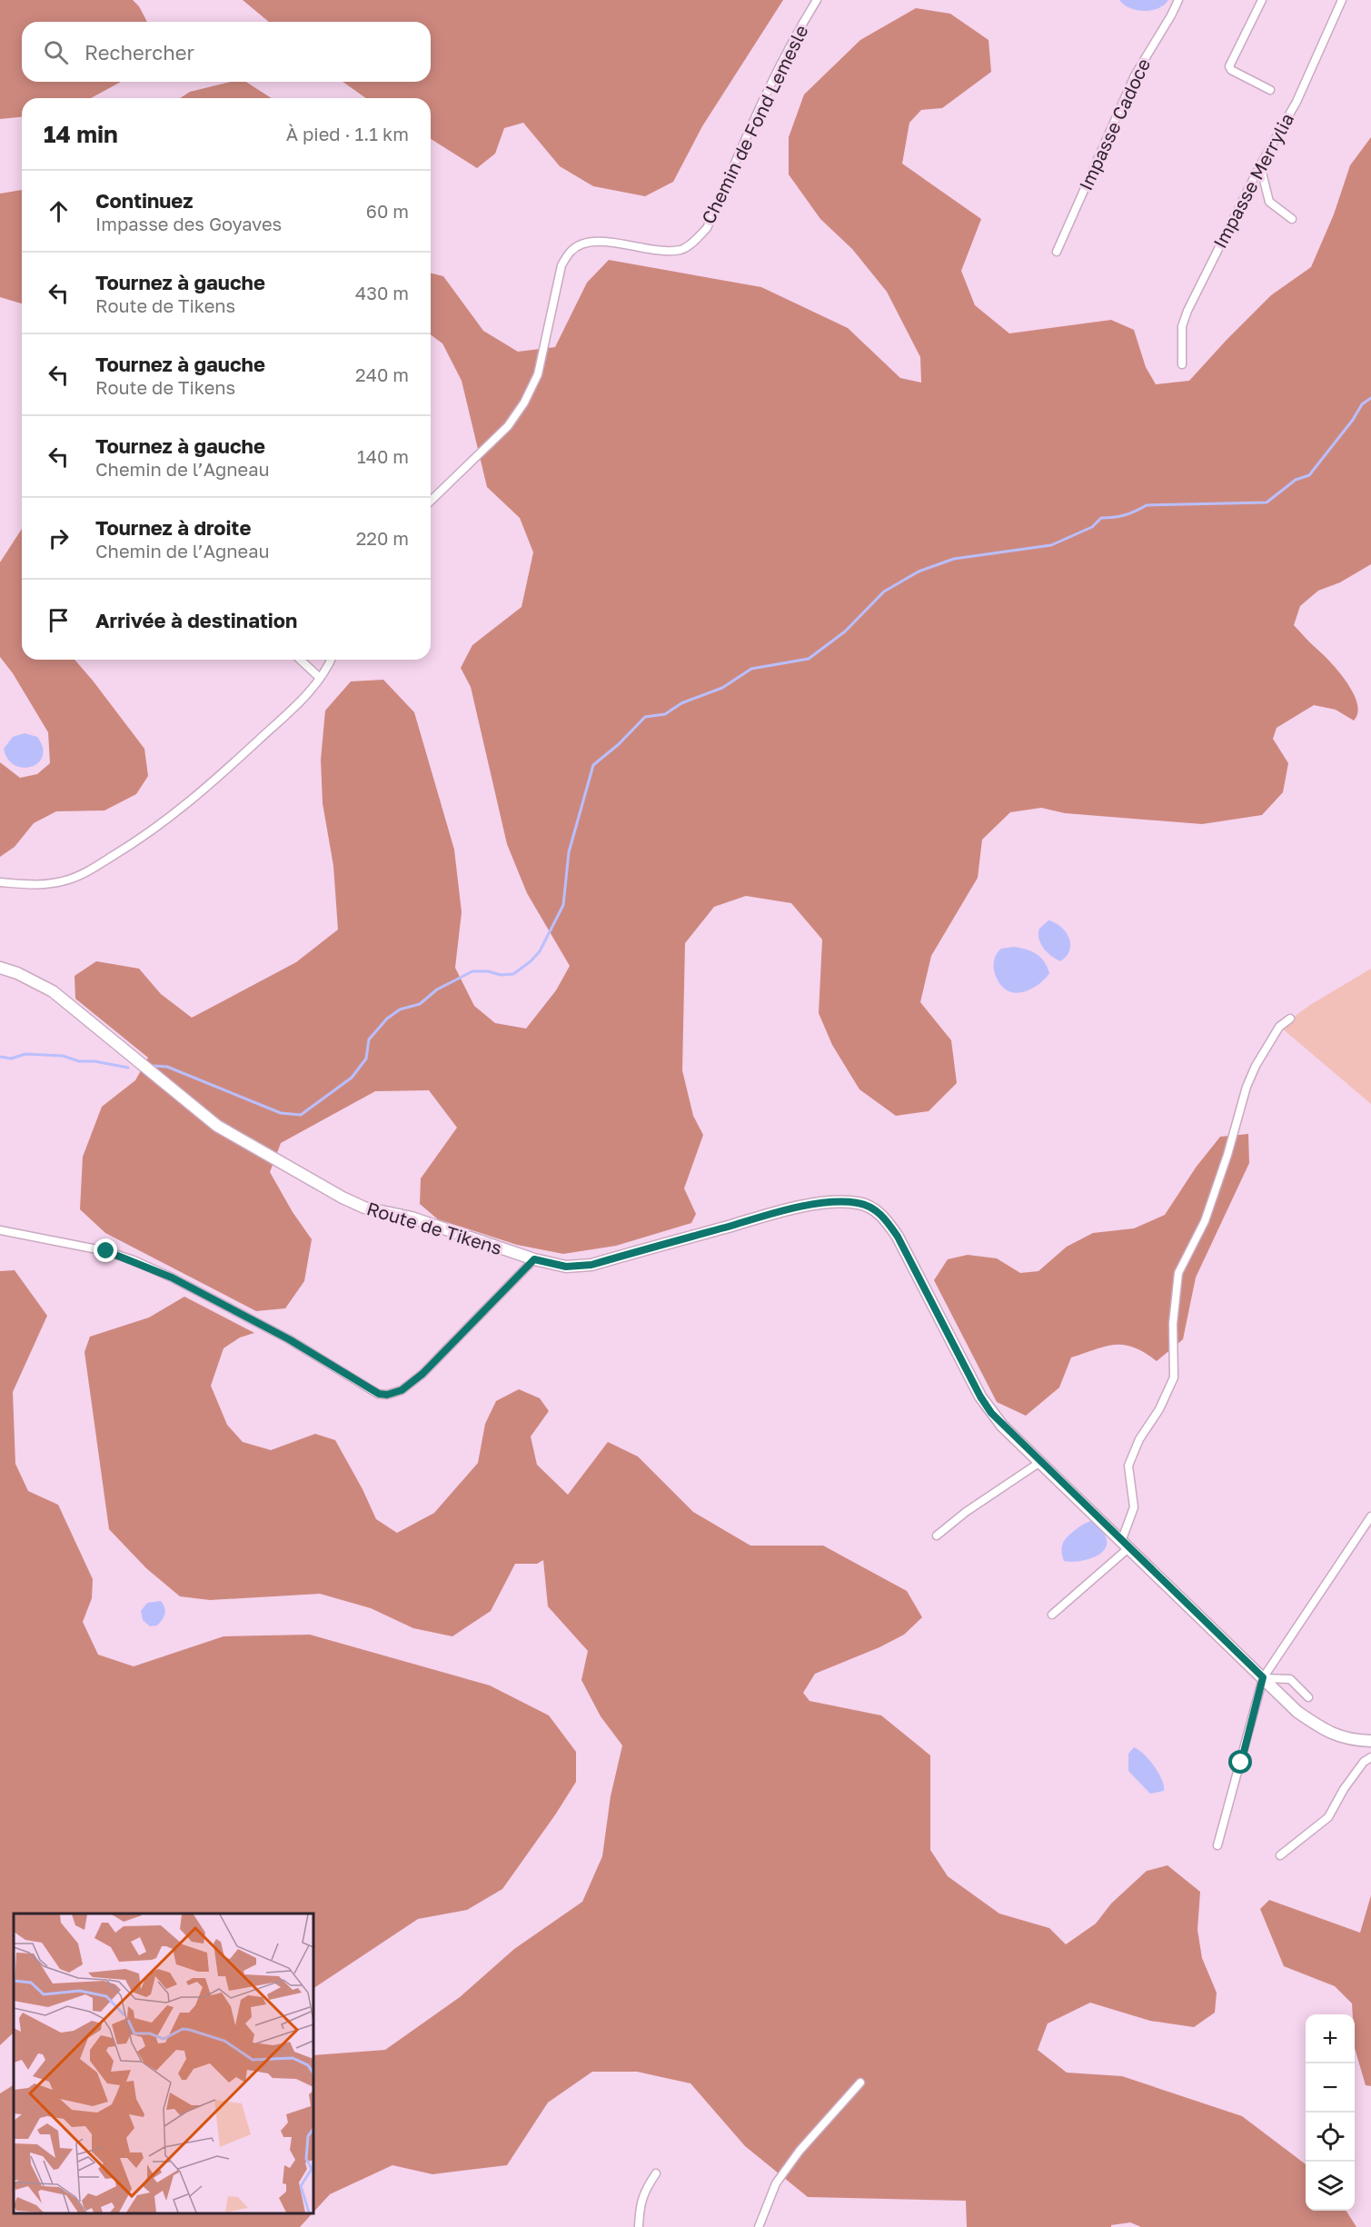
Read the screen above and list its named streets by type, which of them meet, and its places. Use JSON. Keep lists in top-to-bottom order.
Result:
{
  "streets": {
    "street": [
      "Chemin de Fond Lemesle",
      "Impasse Cadoce",
      "Impasse Merrylia",
      "Route de Tikens"
    ]
  },
  "page": {
    "search": "Rechercher",
    "heading": ["14 min", "À pied · 1.1 km"],
    "list": [
      ["Continuez", "Impasse des Goyaves", "60 m"],
      ["Tournez à gauche", "Route de Tikens", "430 m"],
      ["Tournez à gauche", "Route de Tikens", "240 m"],
      ["Tournez à gauche", "Chemin de l’Agneau", "140 m"],
      ["Tournez à droite", "Chemin de l’Agneau", "220 m"],
      "Arrivée à destination"
    ],
    "map_buttons": ["+", "−"]
  }
}
